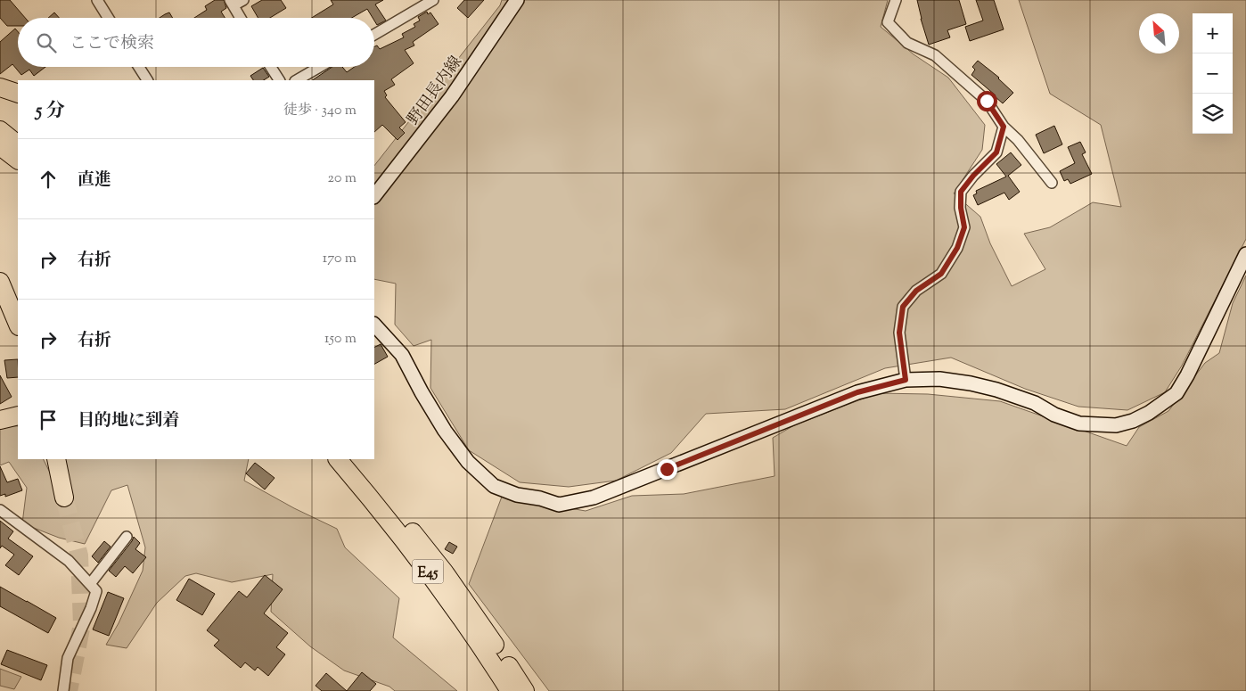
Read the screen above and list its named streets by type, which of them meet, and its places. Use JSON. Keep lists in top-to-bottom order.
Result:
{
  "streets": {
    "highway": ["E45"],
    "street": ["野田長内線"]
  },
  "north": "top left",
  "page": {
    "map_buttons": ["+", "−"],
    "search": "ここで検索",
    "heading": ["5 分", "徒歩 · 340 m"],
    "list": [
      ["直進", "20 m"],
      ["右折", "170 m"],
      ["右折", "150 m"],
      "目的地に到着"
    ]
  }
}
